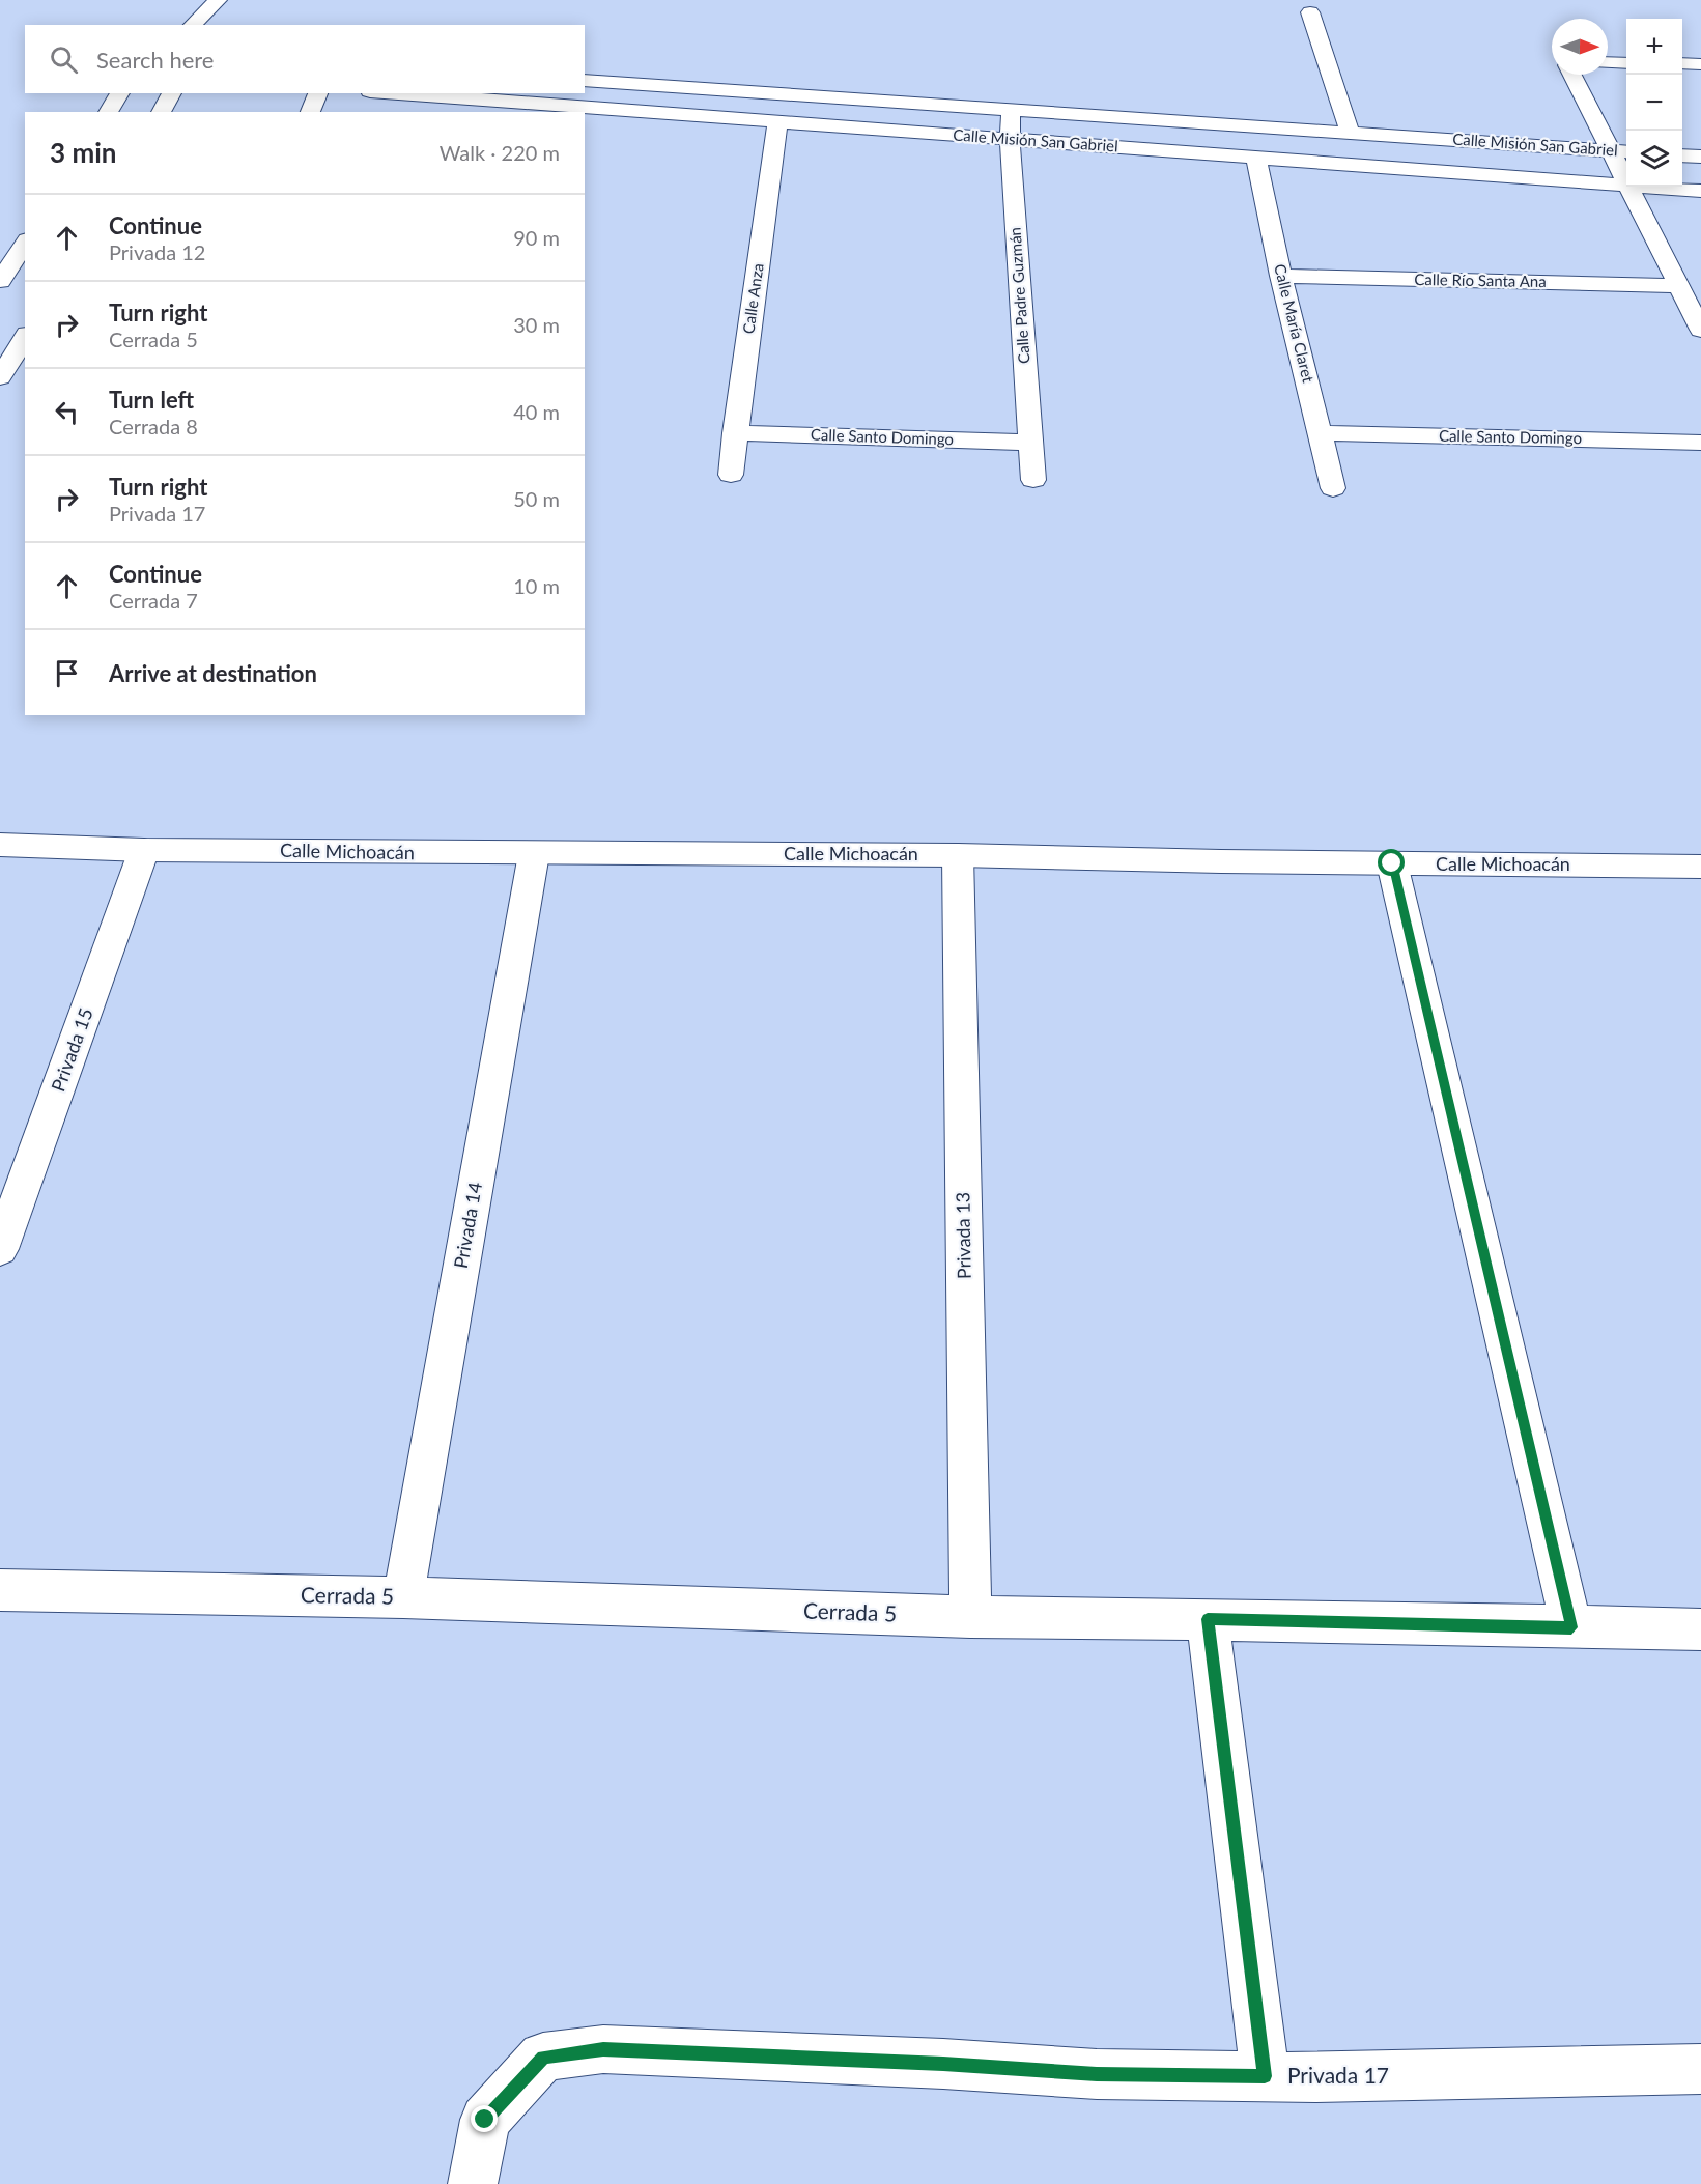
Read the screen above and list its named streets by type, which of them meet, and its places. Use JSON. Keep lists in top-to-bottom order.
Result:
{
  "streets": {
    "street": [
      "Calle Misión San Gabriel",
      "Calle Río Santa Ana",
      "Calle Padre Guzmán",
      "Calle Anza",
      "Calle María Claret",
      "Calle Santo Domingo",
      "Calle Michoacán",
      "Privada 15",
      "Privada 14",
      "Privada 13",
      "Cerrada 5",
      "Privada 17"
    ]
  },
  "crossings": [
    ["Calle Misión San Gabriel", "Calle Padre Guzmán"],
    ["Calle Misión San Gabriel", "Calle Anza"],
    ["Calle Misión San Gabriel", "Calle María Claret"],
    ["Calle Río Santa Ana", "Calle María Claret"],
    ["Calle Padre Guzmán", "Calle Santo Domingo"],
    ["Calle Anza", "Calle Santo Domingo"],
    ["Calle María Claret", "Calle Santo Domingo"],
    ["Calle Michoacán", "Privada 15"],
    ["Calle Michoacán", "Privada 14"],
    ["Calle Michoacán", "Privada 13"],
    ["Privada 14", "Cerrada 5"],
    ["Privada 13", "Cerrada 5"]
  ],
  "north": "right",
  "page": {
    "map_buttons": ["+", "−"],
    "search": "Search here",
    "heading": ["3 min", "Walk · 220 m"],
    "list": [
      ["Continue", "Privada 12", "90 m"],
      ["Turn right", "Cerrada 5", "30 m"],
      ["Turn left", "Cerrada 8", "40 m"],
      ["Turn right", "Privada 17", "50 m"],
      ["Continue", "Cerrada 7", "10 m"],
      "Arrive at destination"
    ]
  }
}
